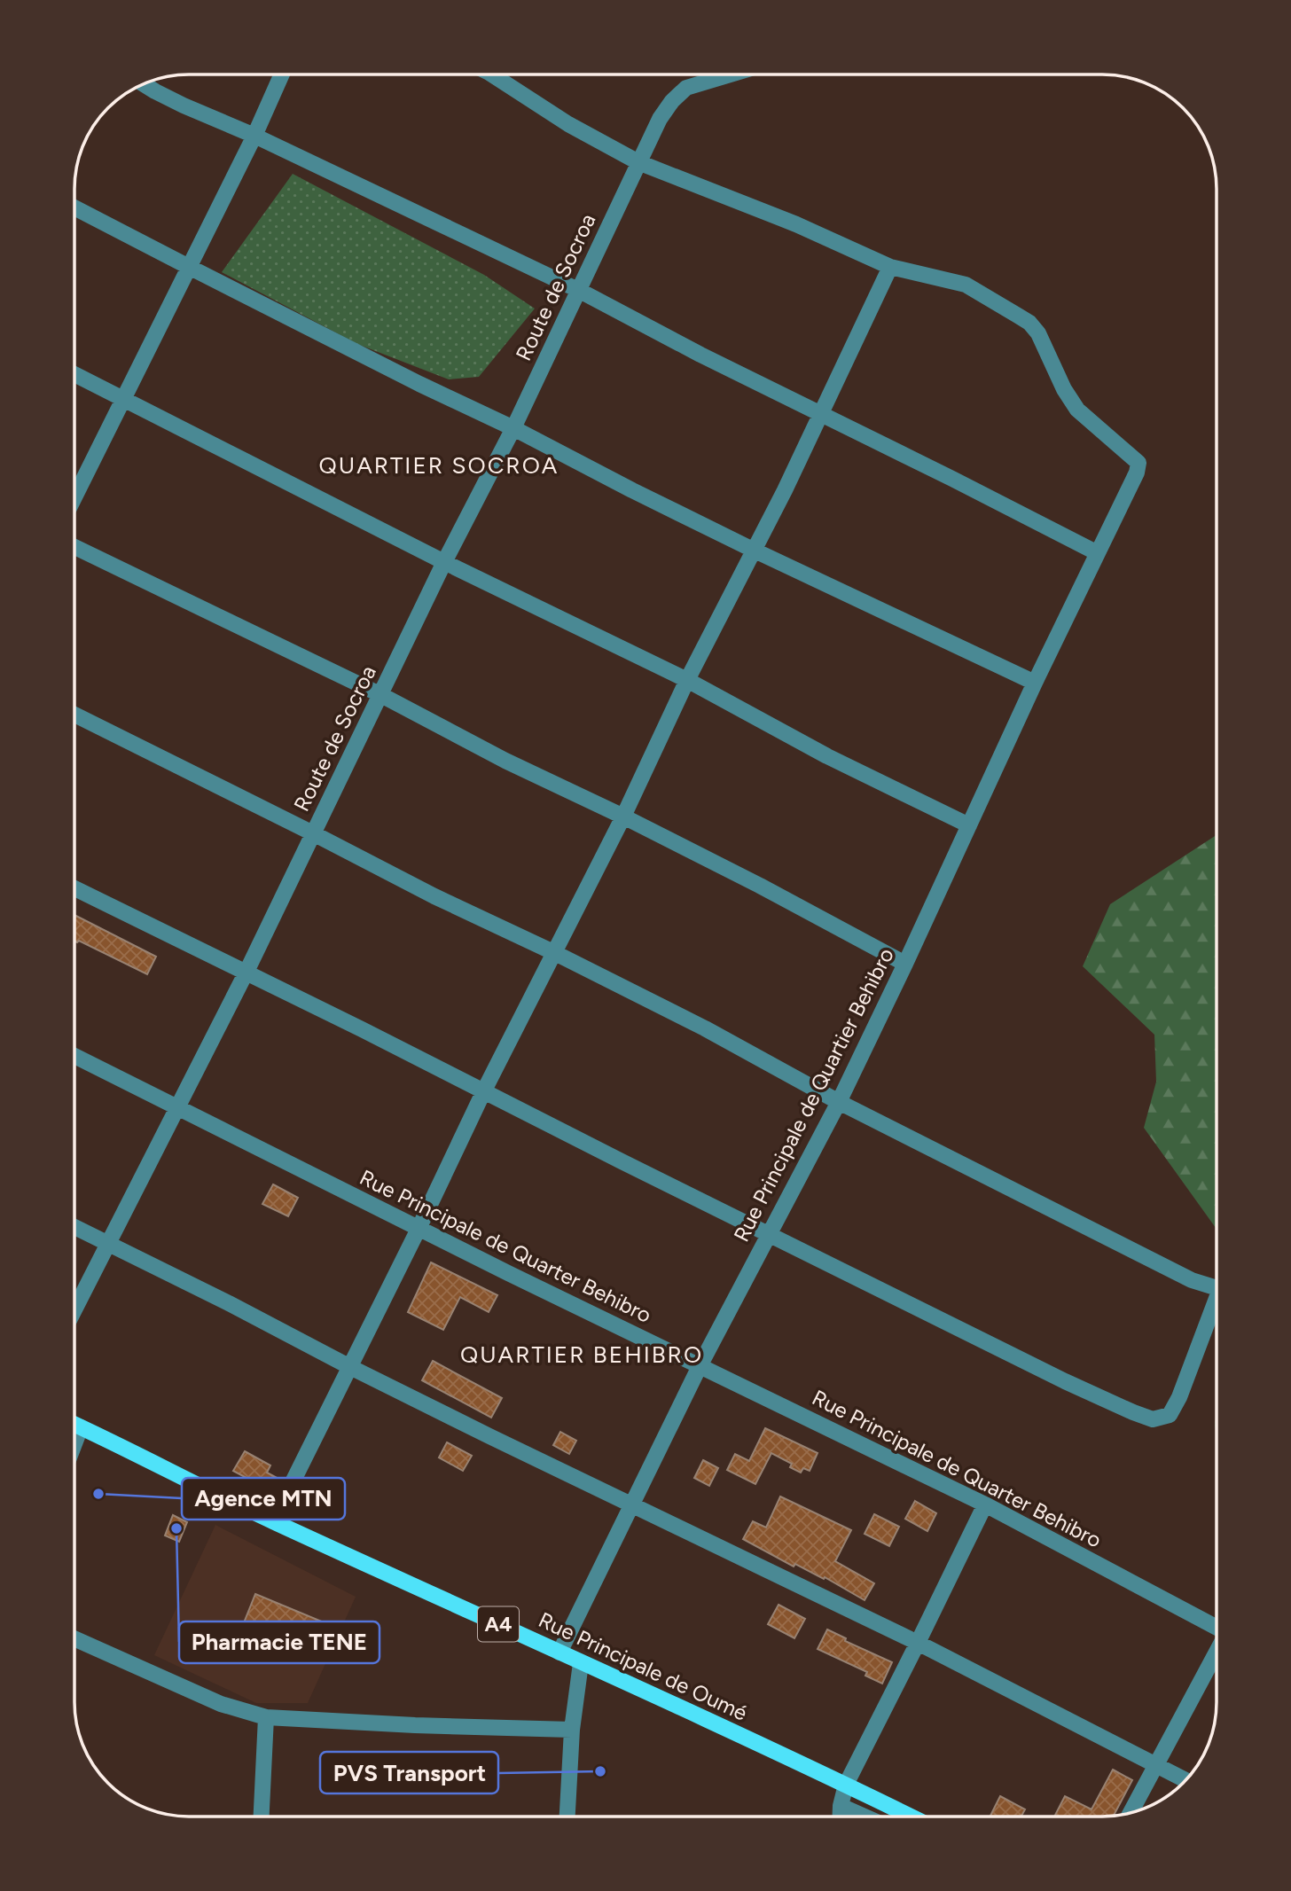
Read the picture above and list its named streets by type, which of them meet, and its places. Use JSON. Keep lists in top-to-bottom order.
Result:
{
  "streets": {
    "main road": ["A4", "Rue Principale de Oumé"],
    "street": ["Route de Socroa", "Rue Principale de Quartier Behibro", "Rue Principale de Quarter Behibro"]
  },
  "crossings": [
    ["Route de Socroa", "Rue Principale de Quarter Behibro"],
    ["Rue Principale de Quartier Behibro", "Rue Principale de Quarter Behibro"],
    ["Rue Principale de Quartier Behibro", "Rue Principale de Oumé"]
  ],
  "districts": ["QUARTIER SOCROA", "QUARTIER BEHIBRO"],
  "places": ["Agence MTN", "Pharmacie TENE", "PVS Transport"]
}
